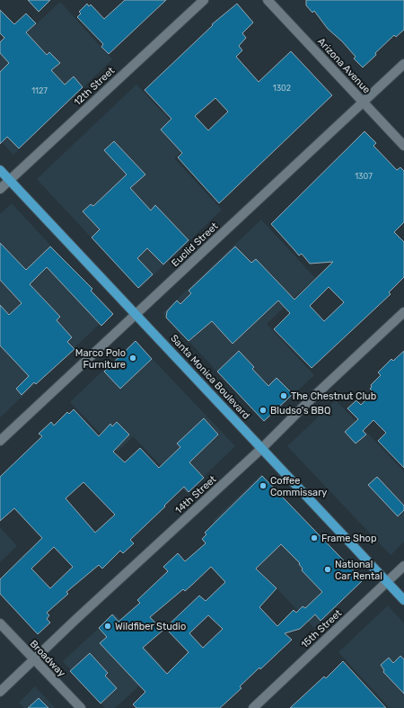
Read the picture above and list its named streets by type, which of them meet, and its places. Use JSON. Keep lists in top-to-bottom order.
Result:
{
  "streets": {
    "main road": ["Santa Monica Boulevard"],
    "street": [
      "Arizona Avenue",
      "12th Street",
      "Euclid Street",
      "14th Street",
      "15th Street",
      "Broadway"
    ]
  },
  "crossings": [
    ["Arizona Avenue", "Euclid Street"],
    ["12th Street", "Santa Monica Boulevard"],
    ["Euclid Street", "Santa Monica Boulevard"],
    ["Santa Monica Boulevard", "14th Street"],
    ["Santa Monica Boulevard", "15th Street"],
    ["14th Street", "Broadway"]
  ],
  "places": [
    "Marco Polo Furniture",
    "The Chestnut Club",
    "Bludso's BBQ",
    "Coffee Commissary",
    "Frame Shop",
    "National Car Rental",
    "Wildfiber Studio"
  ],
  "house_numbers": ["1302", "1127", "1307"]
}
